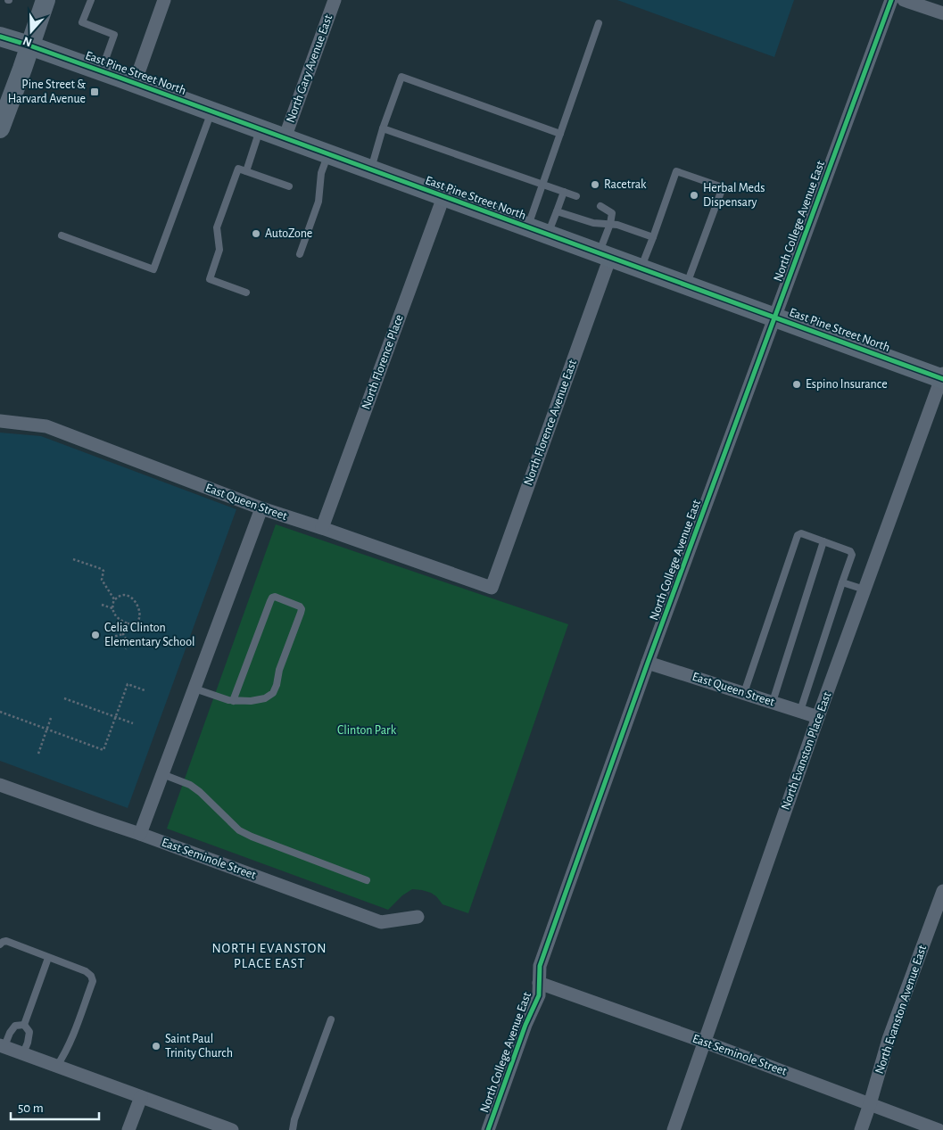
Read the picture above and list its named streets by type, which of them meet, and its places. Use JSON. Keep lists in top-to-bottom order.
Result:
{
  "streets": {
    "main road": ["East Pine Street North"],
    "street": [
      "North Gary Avenue East",
      "North College Avenue East",
      "North Florence Place",
      "North Florence Avenue East",
      "East Queen Street",
      "North Evanston Place East",
      "East Seminole Street",
      "North Evanston Avenue East"
    ]
  },
  "crossings": [
    ["North Gary Avenue East", "East Pine Street North"],
    ["East Pine Street North", "North College Avenue East"],
    ["East Pine Street North", "North Florence Place"],
    ["East Pine Street North", "North Florence Avenue East"],
    ["East Pine Street North", "North Evanston Place East"],
    ["North College Avenue East", "East Queen Street"],
    ["North College Avenue East", "East Seminole Street"],
    ["North Florence Place", "East Queen Street"],
    ["North Florence Avenue East", "East Queen Street"],
    ["East Queen Street", "North Evanston Place East"],
    ["North Evanston Place East", "East Seminole Street"],
    ["East Seminole Street", "North Evanston Avenue East"]
  ],
  "districts": ["NORTH EVANSTON PLACE EAST"],
  "parks": ["Clinton Park"],
  "places": {
    "transit": ["Pine Street & Harvard Avenue"],
    "other": [
      "Racetrak",
      "Herbal Meds Dispensary",
      "AutoZone",
      "Espino Insurance",
      "Celia Clinton Elementary School",
      "Saint Paul Trinity Church"
    ]
  },
  "scale_bar": "50 m",
  "north": "bottom"
}
